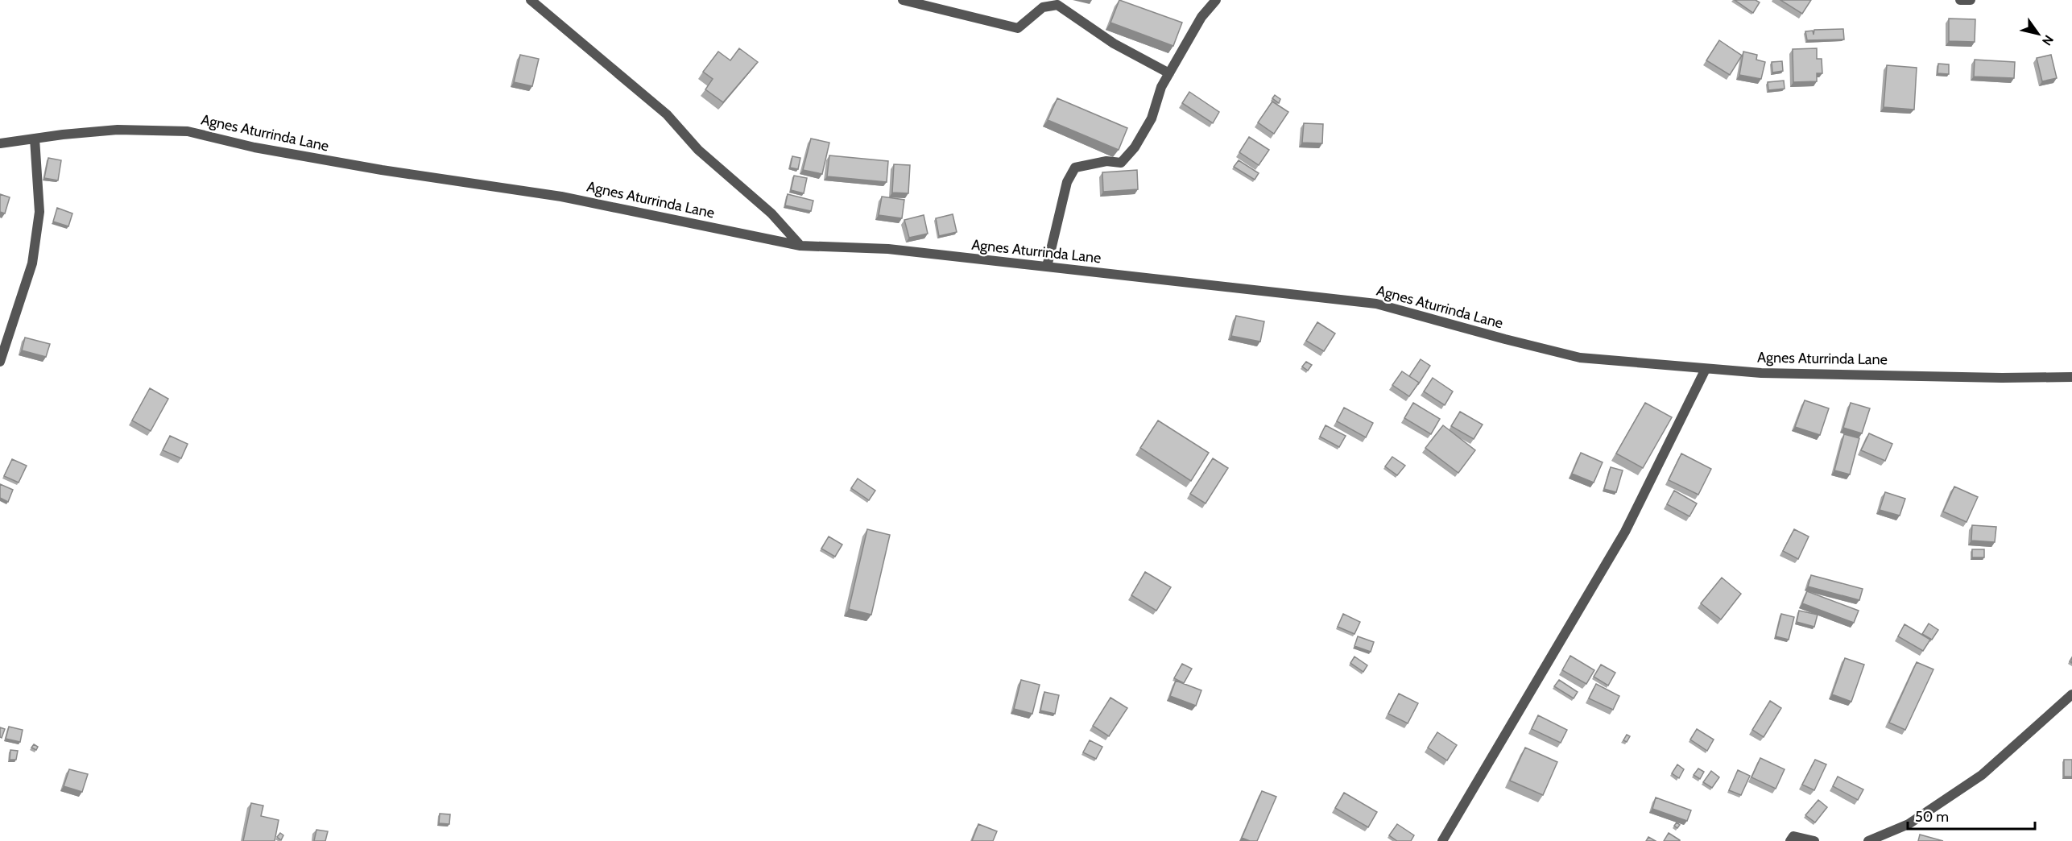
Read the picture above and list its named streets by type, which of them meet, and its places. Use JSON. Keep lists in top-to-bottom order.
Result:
{
  "streets": {
    "street": ["Agnes Aturrinda Lane"]
  },
  "scale_bar": "50 m",
  "north": "bottom right"
}
